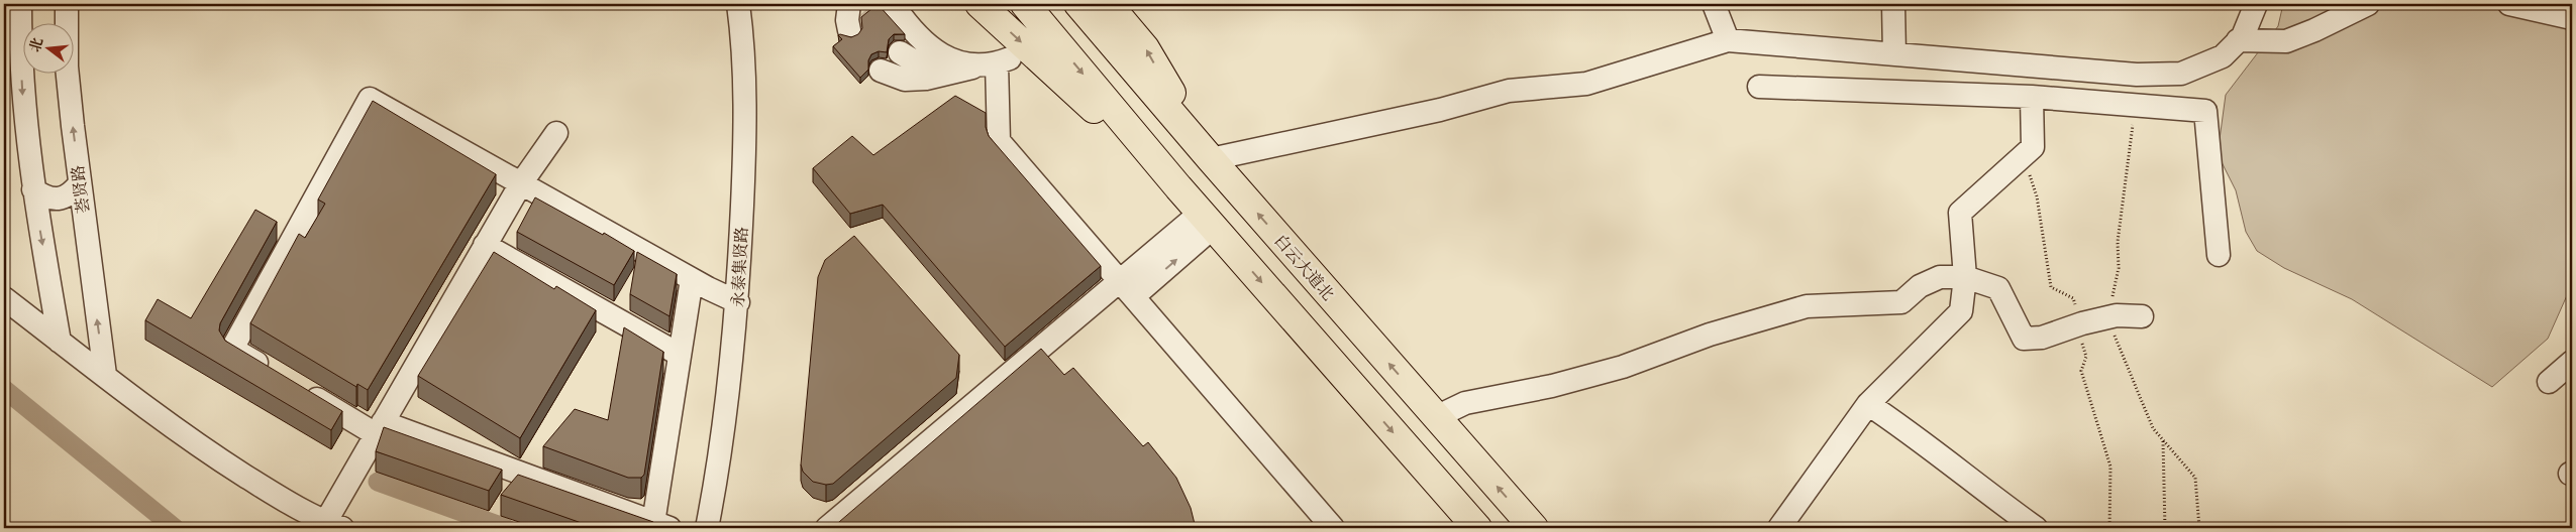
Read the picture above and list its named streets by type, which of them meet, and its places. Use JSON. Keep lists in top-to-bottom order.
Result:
{
  "streets": {
    "highway": ["白云大道北"],
    "street": ["荟贤路", "永泰集贤路"]
  },
  "north": "left"
}
